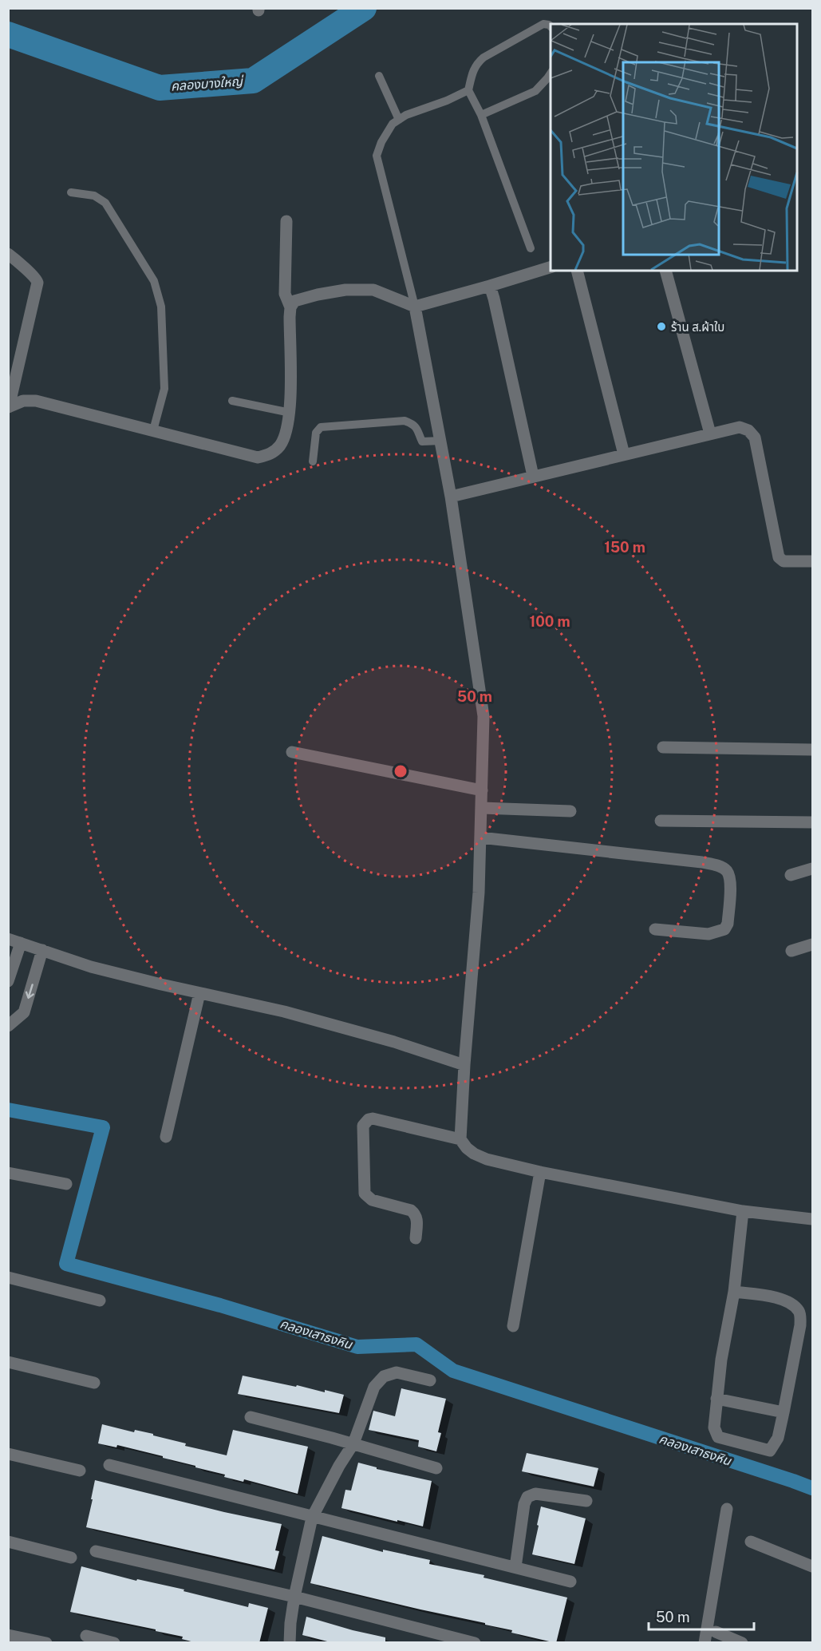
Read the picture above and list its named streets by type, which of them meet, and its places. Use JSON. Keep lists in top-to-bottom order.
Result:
{
  "water": ["คลองบางใหญ่", "คลองเสาธงหิน"],
  "places": ["ร้าน ส.ผ้าใบ"],
  "scale_bar": "50 m",
  "rings": ["150 m", "100 m", "50 m"]
}
